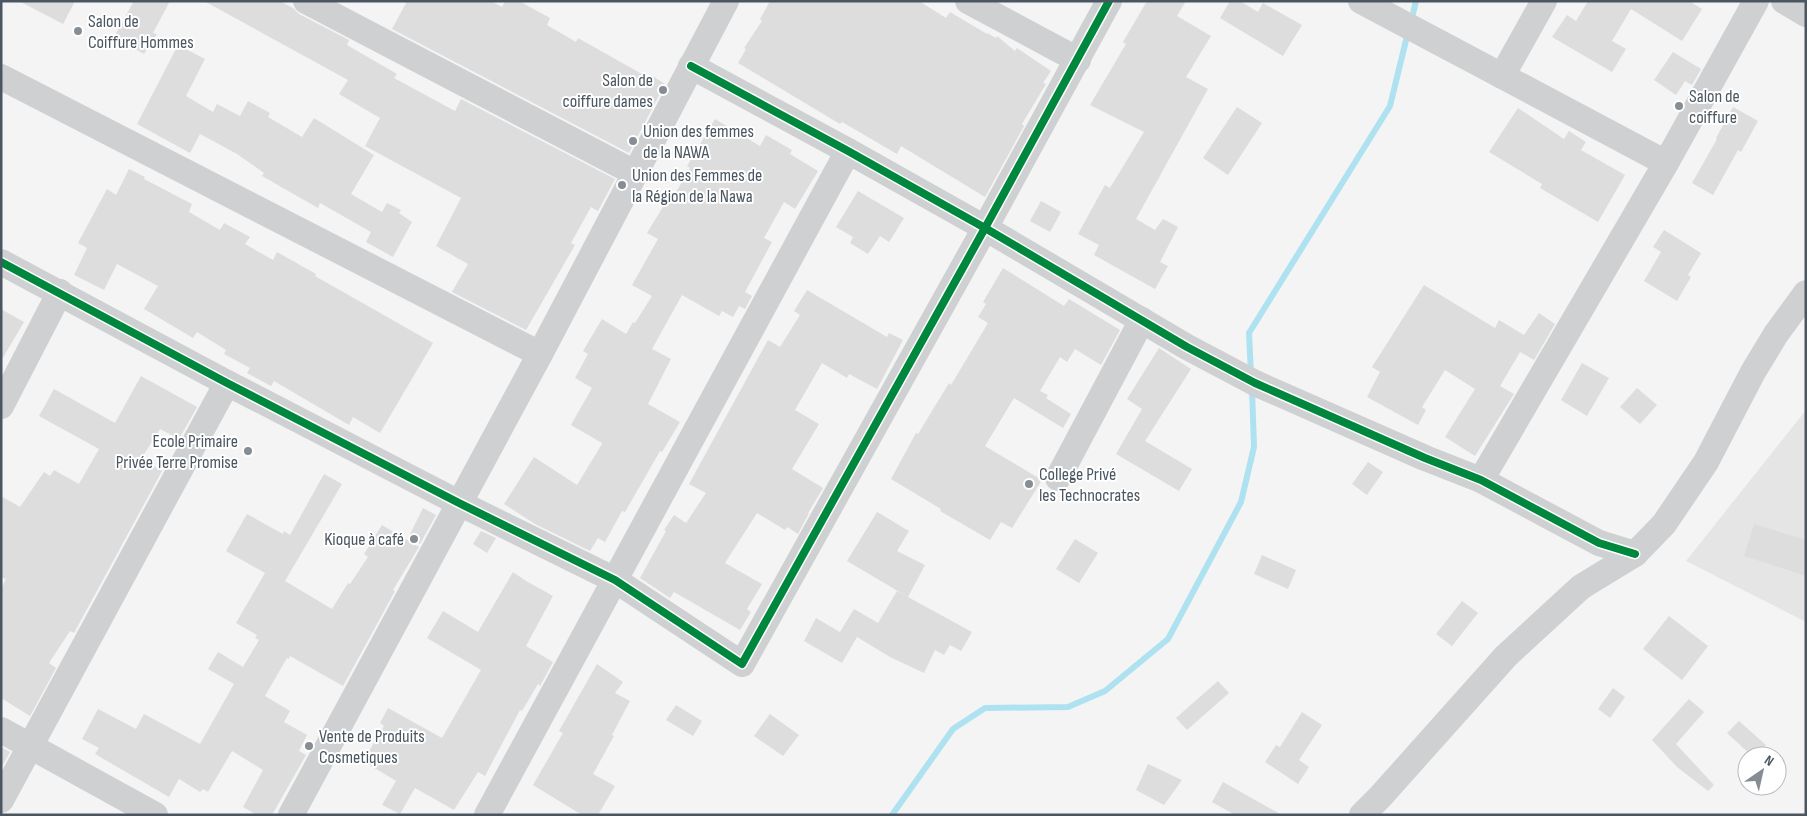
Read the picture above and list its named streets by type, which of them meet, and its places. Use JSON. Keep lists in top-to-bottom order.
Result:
{
  "places": [
    "Salon de Coiffure Hommes",
    "Salon de coiffure dames",
    "Salon de coiffure",
    "Union des femmes de la NAWA",
    "Union des Femmes de la Région de la Nawa",
    "Ecole Primaire Privée Terre Promise",
    "College Privé les Technocrates",
    "Kioque à café",
    "Vente de Produits Cosmetiques"
  ],
  "north": "top right"
}
